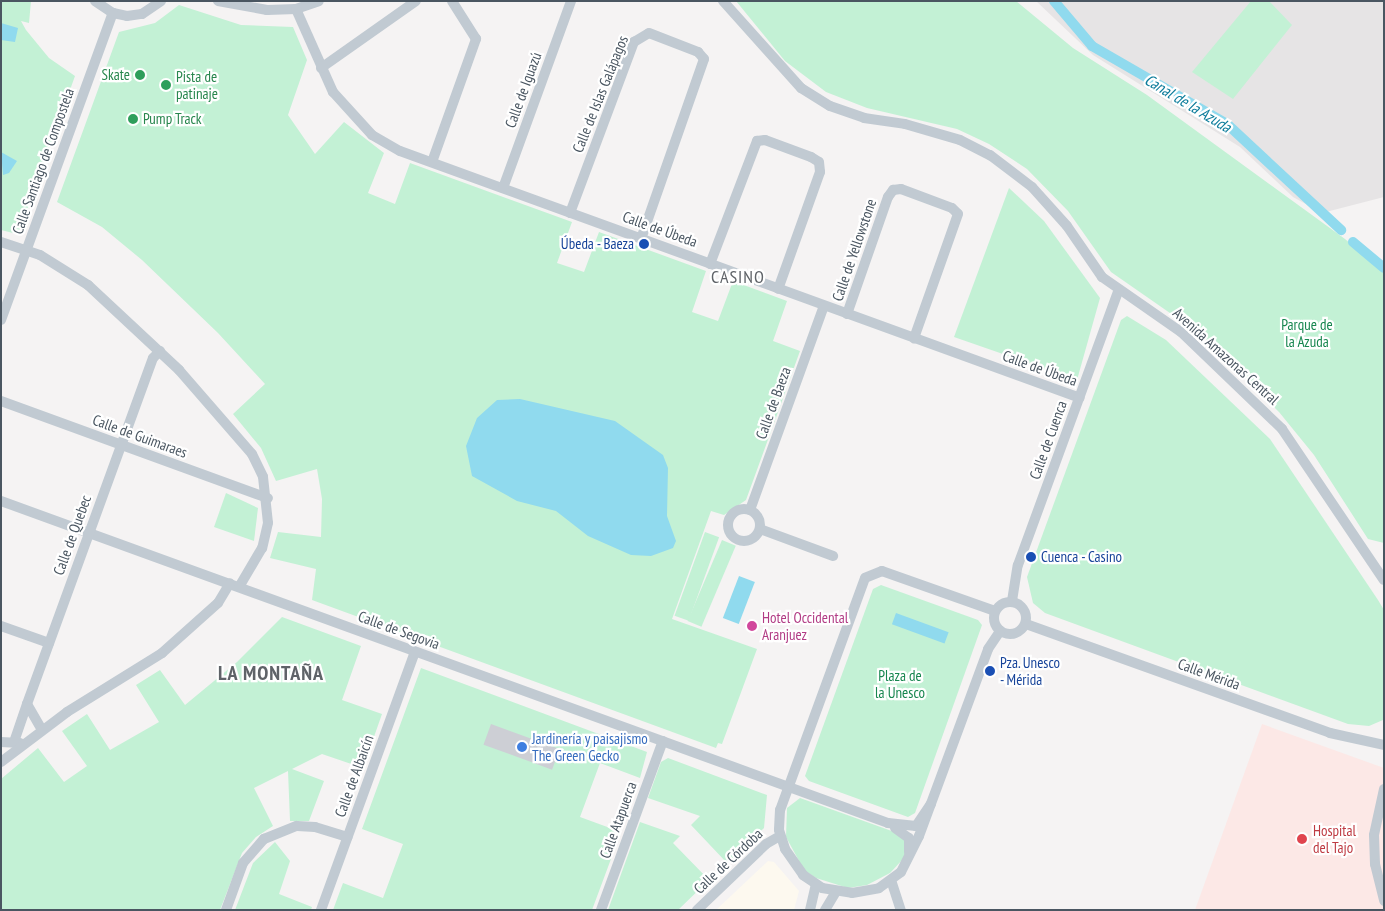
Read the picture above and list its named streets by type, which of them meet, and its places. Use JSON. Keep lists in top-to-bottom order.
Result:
{
  "streets": {
    "street": [
      "Calle de Iguazú",
      "Calle de Islas Galápagos",
      "Calle Santiago de Compostela",
      "Calle de Úbeda",
      "Calle de Yellowstone",
      "Avenida Amazonas Central",
      "Calle de Baeza",
      "Calle de Guimaraes",
      "Calle de Cuenca",
      "Calle de Quebec",
      "Calle de Segovia",
      "Calle Mérida",
      "Calle de Albaicín",
      "Calle Atapuerca",
      "Calle de Córdoba"
    ]
  },
  "crossings": [
    ["Calle de Iguazú", "Calle de Úbeda"],
    ["Calle de Islas Galápagos", "Calle de Úbeda"],
    ["Calle de Úbeda", "Calle de Yellowstone"],
    ["Calle de Úbeda", "Calle de Baeza"],
    ["Calle de Úbeda", "Calle de Cuenca"],
    ["Avenida Amazonas Central", "Calle de Cuenca"],
    ["Calle de Guimaraes", "Calle de Quebec"],
    ["Calle de Cuenca", "Calle Mérida"],
    ["Calle de Quebec", "Calle de Segovia"],
    ["Calle de Segovia", "Calle de Albaicín"],
    ["Calle de Segovia", "Calle Atapuerca"]
  ],
  "districts": ["CASINO", "LA MONTAÑA"],
  "water": ["Canal de la Azuda"],
  "parks": ["Parque de la Azuda", "Plaza de la Unesco"],
  "places": [
    "Skate",
    "Pista de patinaje",
    "Pump Track",
    "Úbeda - Baeza",
    "Cuenca - Casino",
    "Hotel Occidental Aranjuez",
    "Pza. Unesco - Mérida",
    "Jardinería y paisajismo The Green Gecko",
    "Hospital del Tajo"
  ]
}
